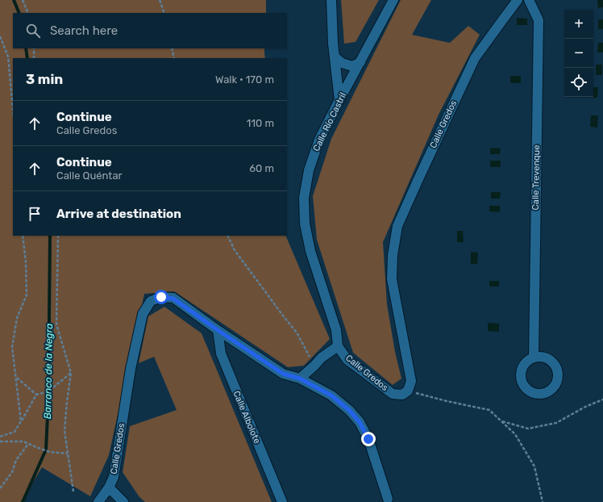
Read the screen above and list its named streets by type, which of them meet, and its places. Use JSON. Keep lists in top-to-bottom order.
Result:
{
  "streets": {
    "street": [
      "Calle Río Castril",
      "Calle Gredos",
      "Calle Trevenque",
      "Calle Albolote"
    ]
  },
  "crossings": [
    ["Calle Río Castril", "Calle Gredos"],
    ["Calle Gredos", "Calle Albolote"]
  ],
  "water": ["Barranco de la Negra"],
  "page": {
    "map_buttons": ["+", "−"],
    "search": "Search here",
    "heading": ["3 min", "Walk · 170 m"],
    "list": [
      ["Continue", "Calle Gredos", "110 m"],
      ["Continue", "Calle Quéntar", "60 m"],
      "Arrive at destination"
    ]
  }
}
